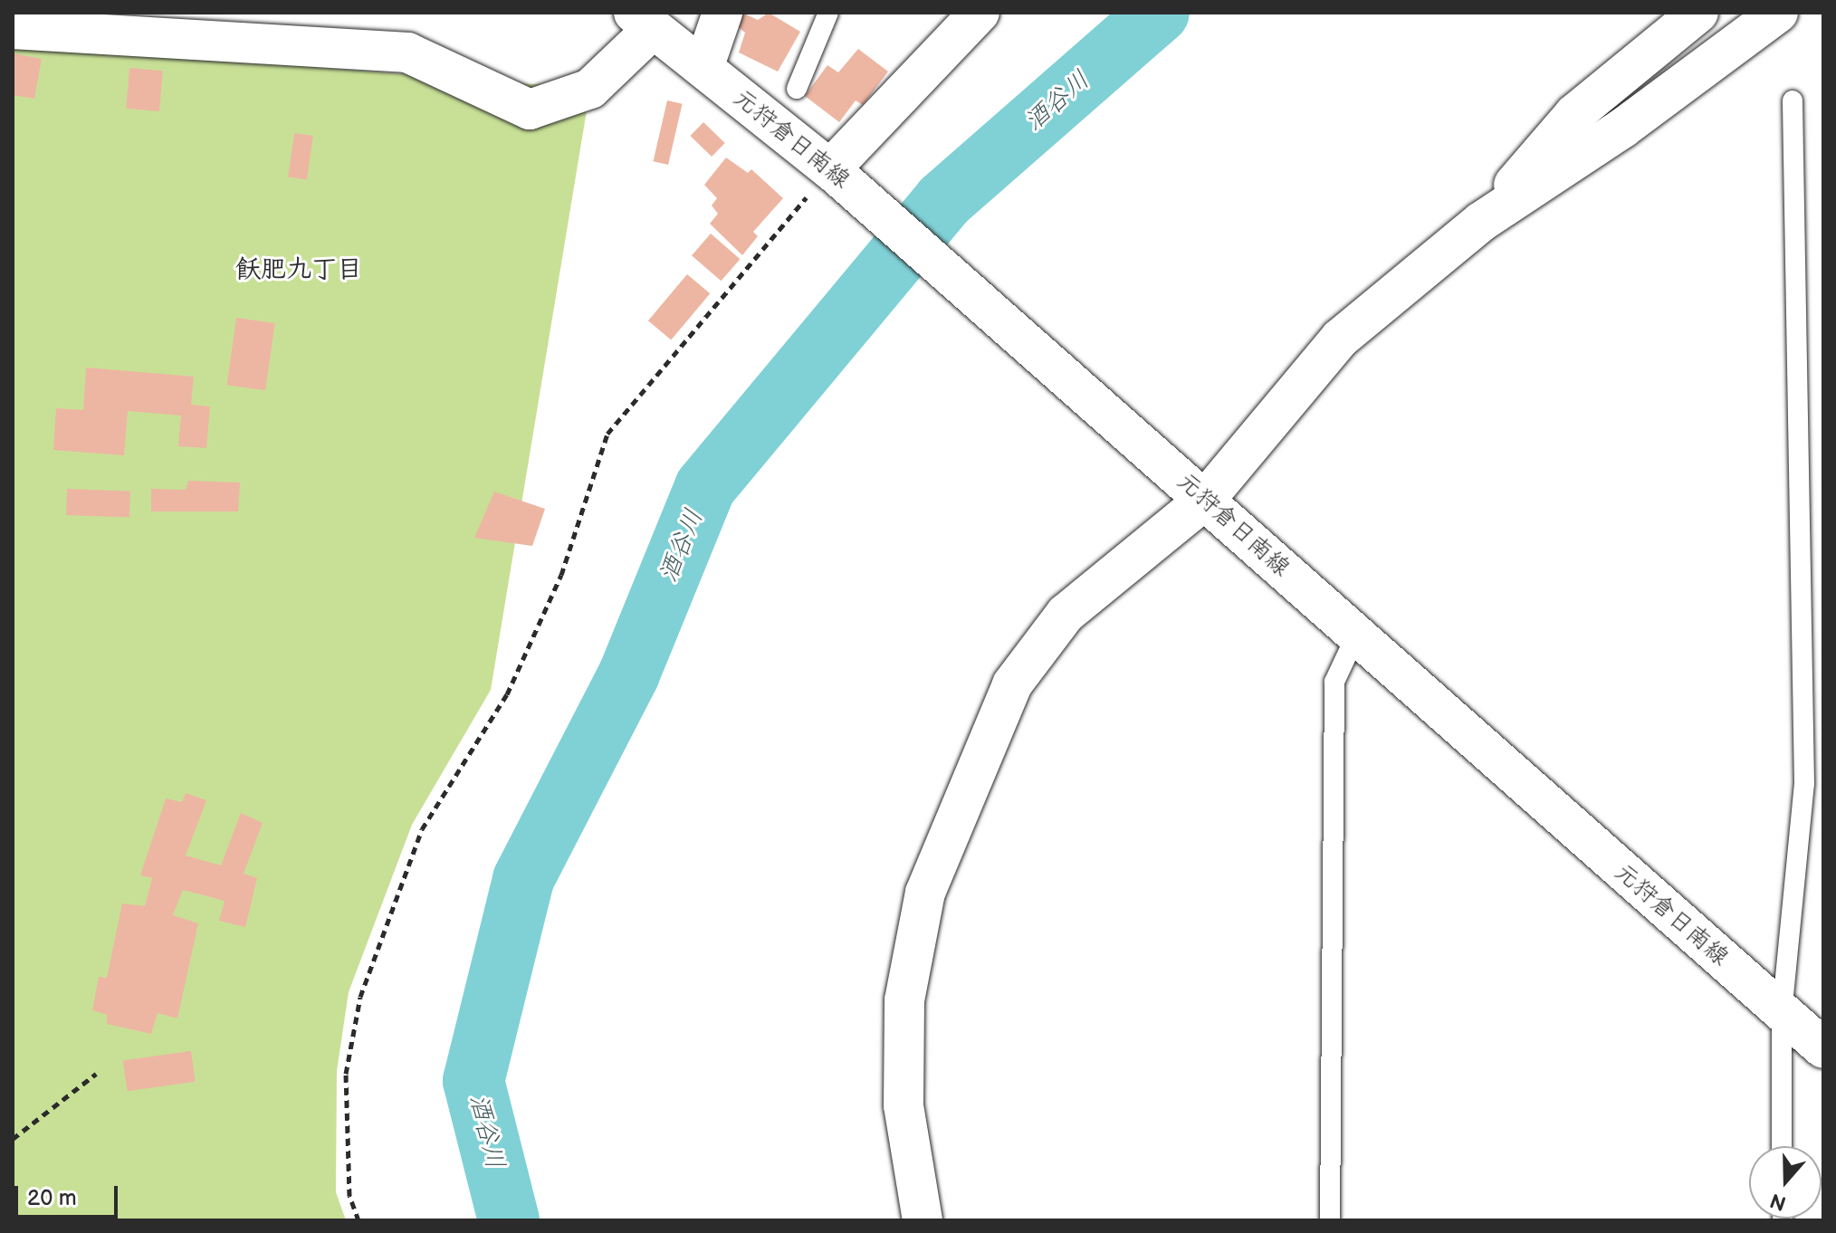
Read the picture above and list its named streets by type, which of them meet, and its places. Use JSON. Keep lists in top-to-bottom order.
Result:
{
  "streets": {
    "street": ["元狩倉日南線"]
  },
  "districts": ["飫肥九丁目"],
  "water": ["酒谷川"],
  "scale_bar": "20 m",
  "north": "bottom"
}
